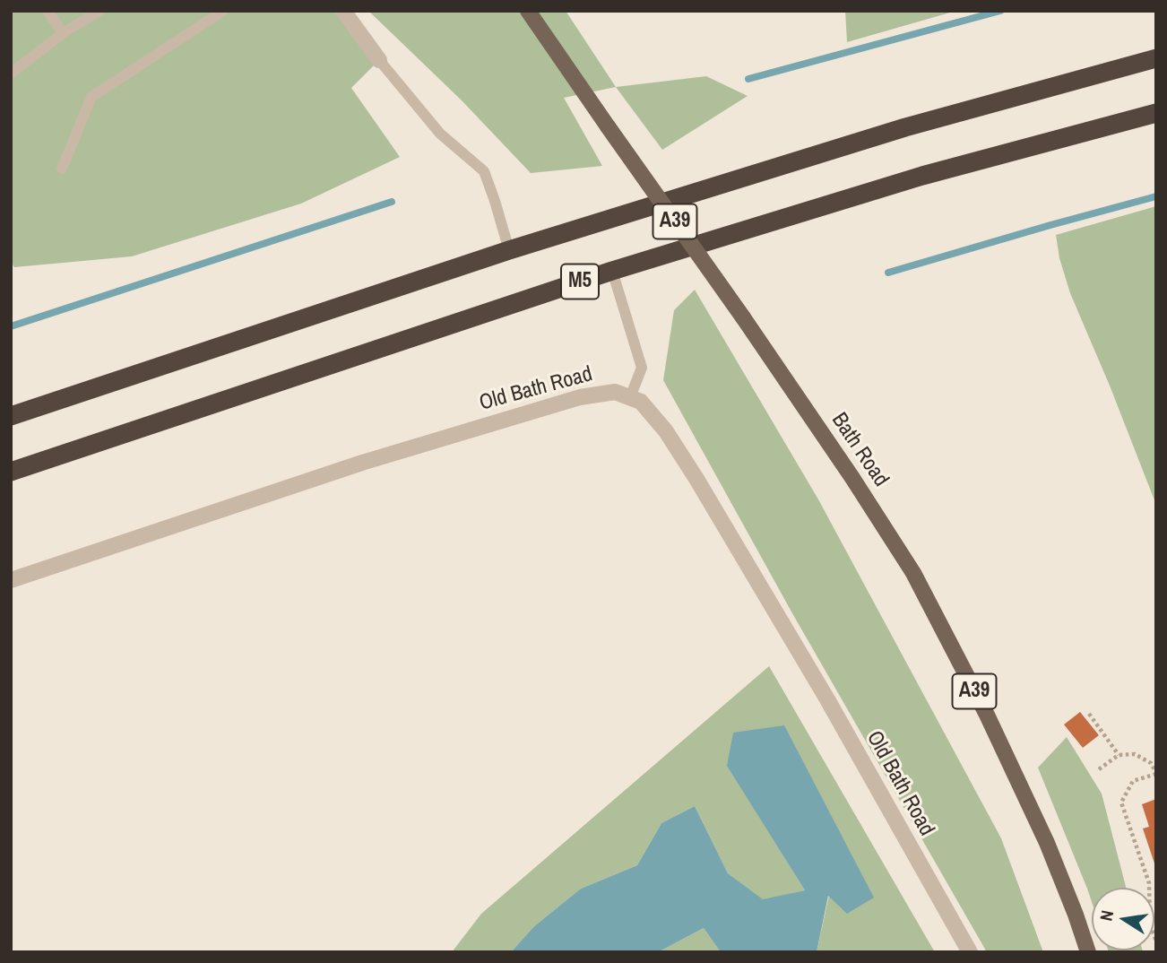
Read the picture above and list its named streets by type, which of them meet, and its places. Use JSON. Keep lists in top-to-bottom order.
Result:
{
  "streets": {
    "highway": ["M5"],
    "main road": ["A39", "Bath Road"],
    "street": ["Old Bath Road"]
  },
  "north": "left"
}
